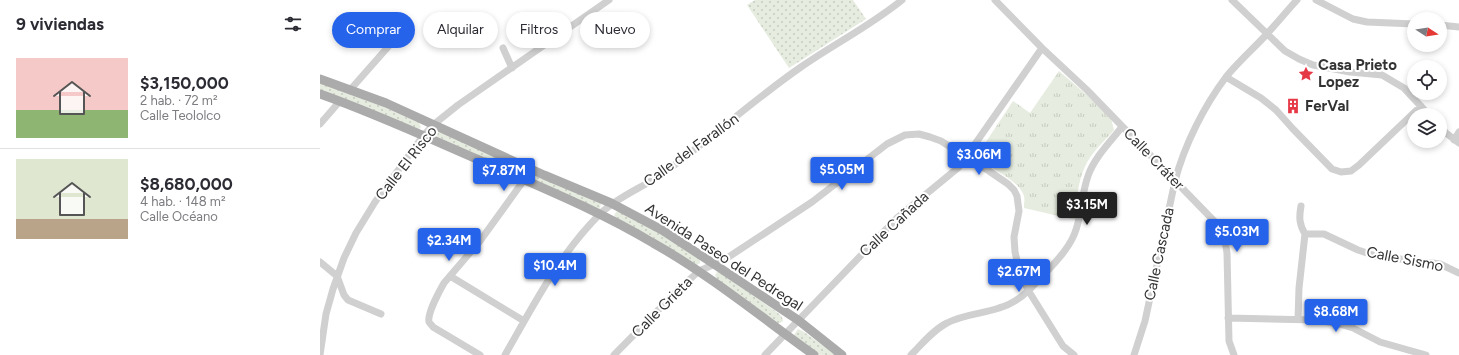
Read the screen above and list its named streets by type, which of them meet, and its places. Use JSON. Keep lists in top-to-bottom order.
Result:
{
  "streets": {
    "main road": ["Avenida Paseo del Pedregal"],
    "street": [
      "Calle del Farallón",
      "Calle Cráter",
      "Calle El Risco",
      "Calle Cañada",
      "Calle Cascada",
      "Calle Sismo",
      "Calle Grieta"
    ]
  },
  "crossings": [
    ["Calle del Farallón", "Avenida Paseo del Pedregal"],
    ["Calle Cráter", "Calle Cañada"],
    ["Calle Cráter", "Calle Cascada"],
    ["Calle El Risco", "Avenida Paseo del Pedregal"],
    ["Calle Cañada", "Avenida Paseo del Pedregal"],
    ["Calle Cañada", "Calle Grieta"],
    ["Avenida Paseo del Pedregal", "Calle Grieta"]
  ],
  "places": {
    "place": ["Casa Prieto Lopez"],
    "building": ["FerVal"]
  },
  "north": "right",
  "page": {
    "heading": "9 viviendas",
    "chip": [
      "Comprar",
      "Alquilar",
      "Filtros",
      "Nuevo"
    ],
    "list": [
      {
        "name": "$3,150,000",
        "note": "2 hab. · 72 m² · Calle Teololco"
      },
      {
        "name": "$8,680,000",
        "note": "4 hab. · 148 m² · Calle Océano"
      }
    ],
    "price": [
      "$3.06M",
      "$5.05M",
      "$7.87M",
      "$3.15M",
      "$5.03M",
      "$2.34M",
      "$10.4M",
      "$2.67M",
      "$8.68M"
    ]
  }
}
